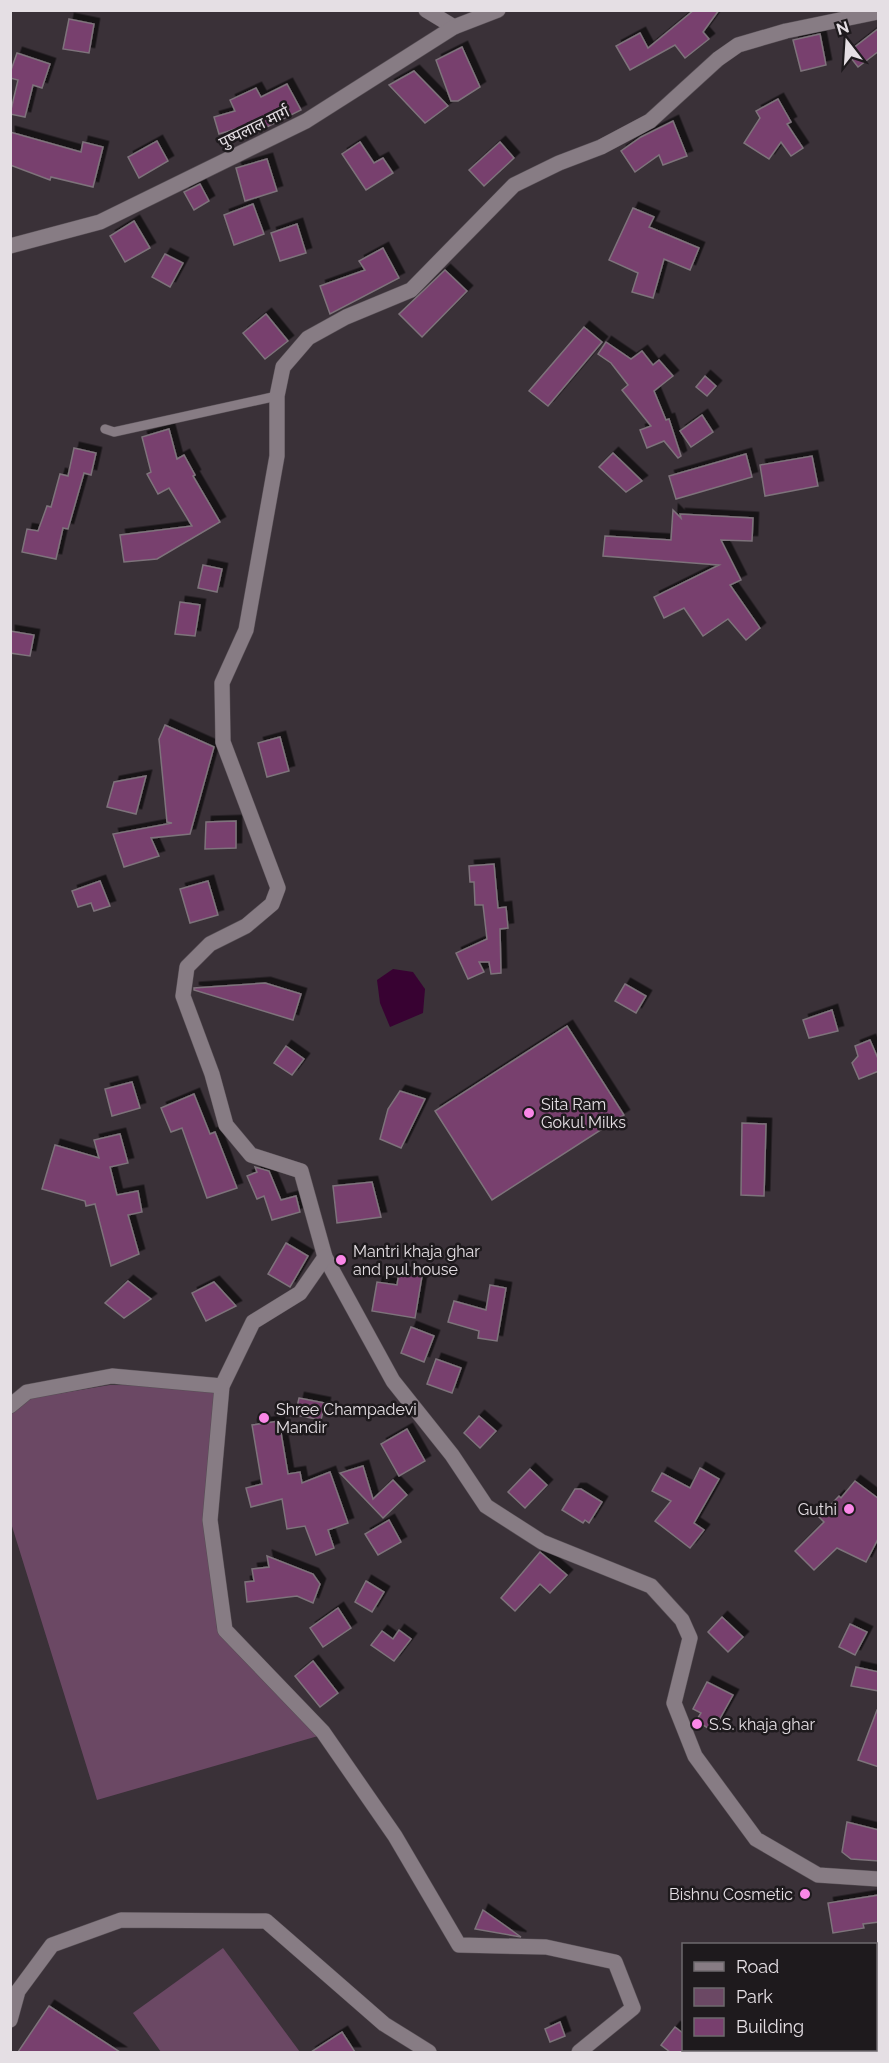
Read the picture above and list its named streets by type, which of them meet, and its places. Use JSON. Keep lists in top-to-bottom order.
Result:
{
  "streets": {
    "street": ["पुष्पलाल मार्ग"]
  },
  "places": [
    "Sita Ram Gokul Milks",
    "Mantri khaja ghar and pul house",
    "Shree Champadevi Mandir",
    "Guthi",
    "S.S. khaja ghar",
    "Bishnu Cosmetic"
  ],
  "legend": ["Road", "Park", "Building"],
  "north": "top"
}
